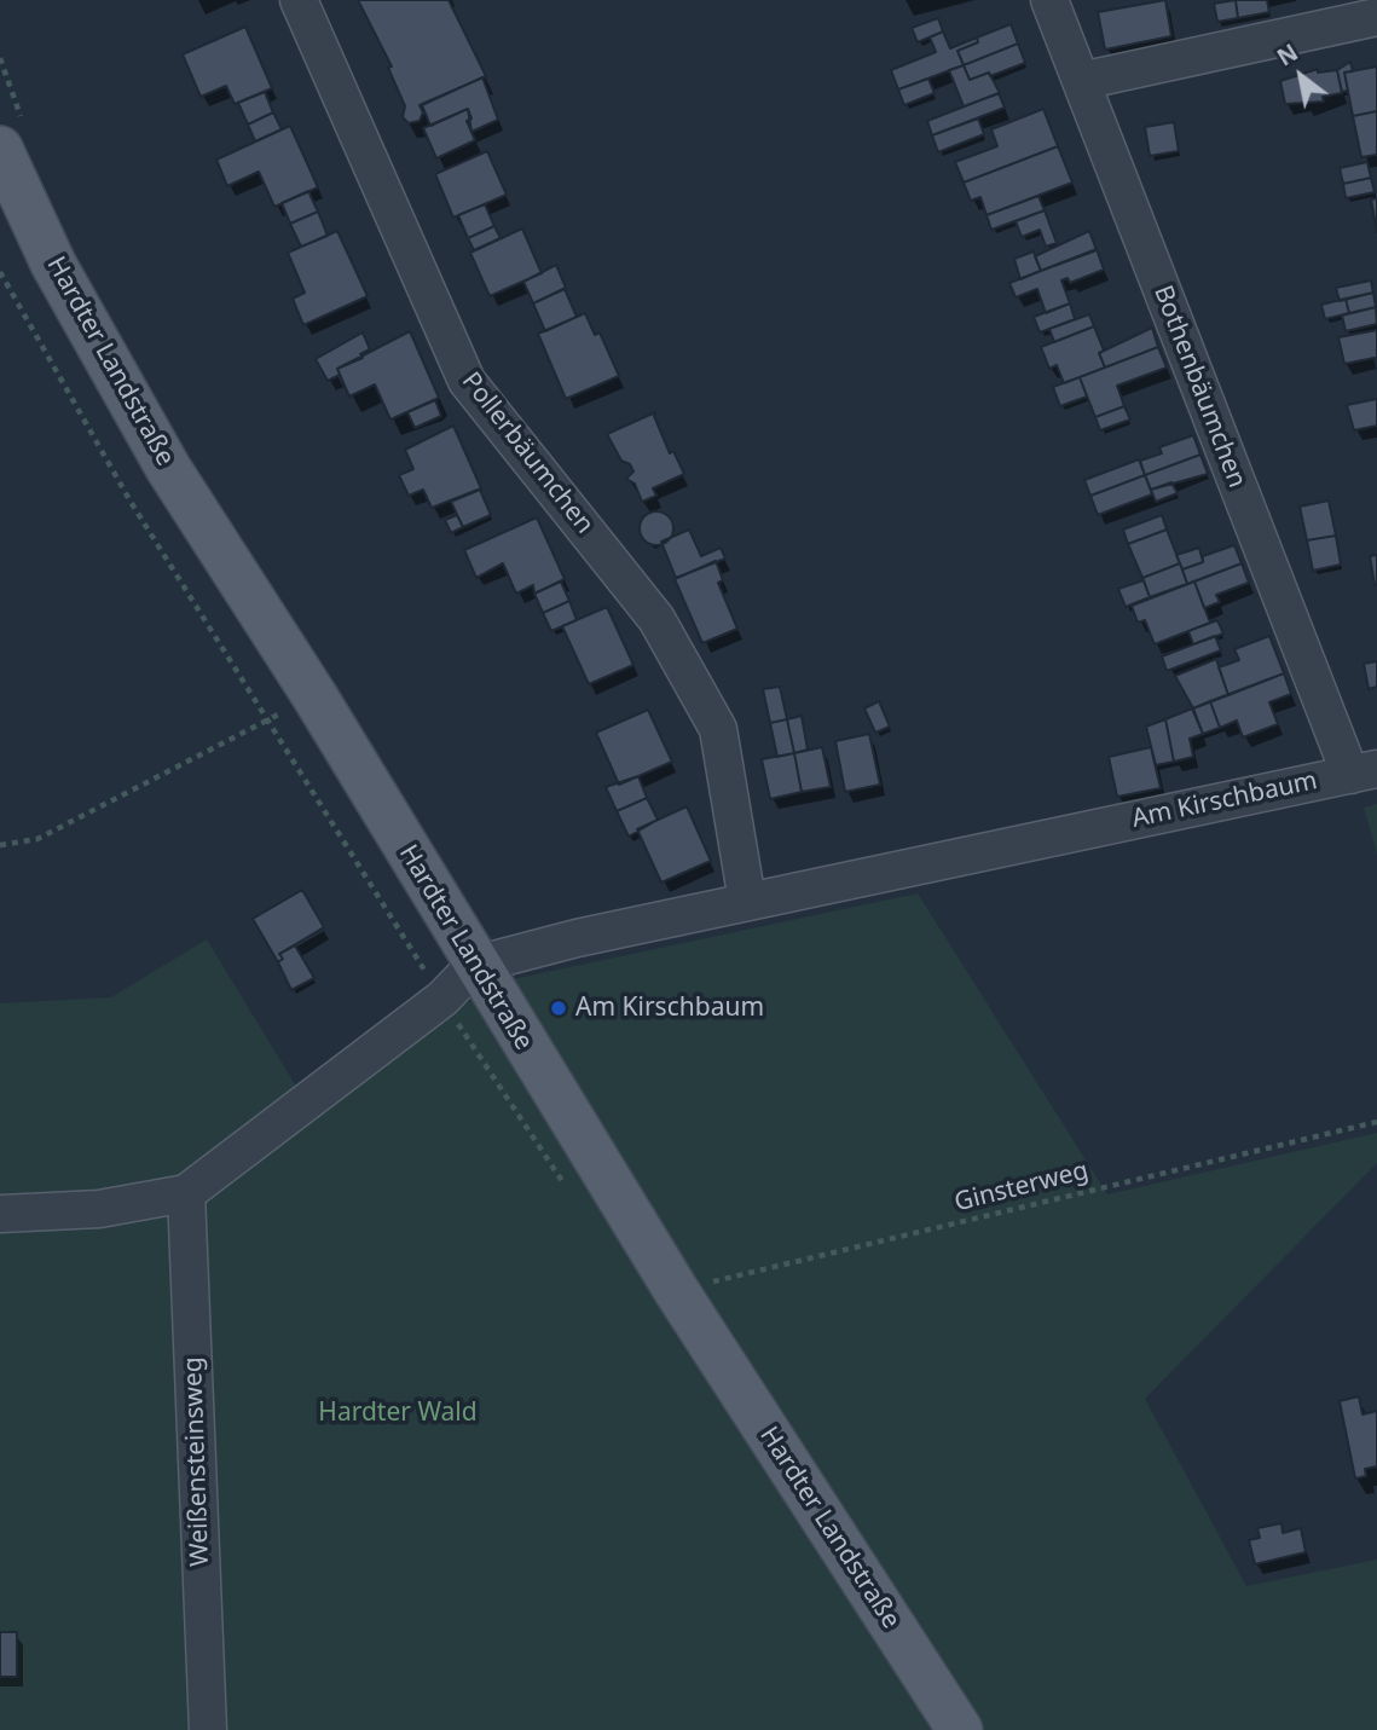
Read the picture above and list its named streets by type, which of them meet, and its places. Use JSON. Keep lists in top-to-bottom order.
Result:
{
  "streets": {
    "main road": ["Hardter Landstraße"],
    "street": [
      "Bothenbäumchen",
      "Pollerbäumchen",
      "Am Kirschbaum",
      "Weißensteinsweg"
    ],
    "path": ["Ginsterweg"]
  },
  "crossings": [
    ["Hardter Landstraße", "Am Kirschbaum"],
    ["Hardter Landstraße", "Ginsterweg"],
    ["Bothenbäumchen", "Am Kirschbaum"],
    ["Pollerbäumchen", "Am Kirschbaum"]
  ],
  "parks": ["Hardter Wald"],
  "places": ["Am Kirschbaum"],
  "north": "top left"
}
